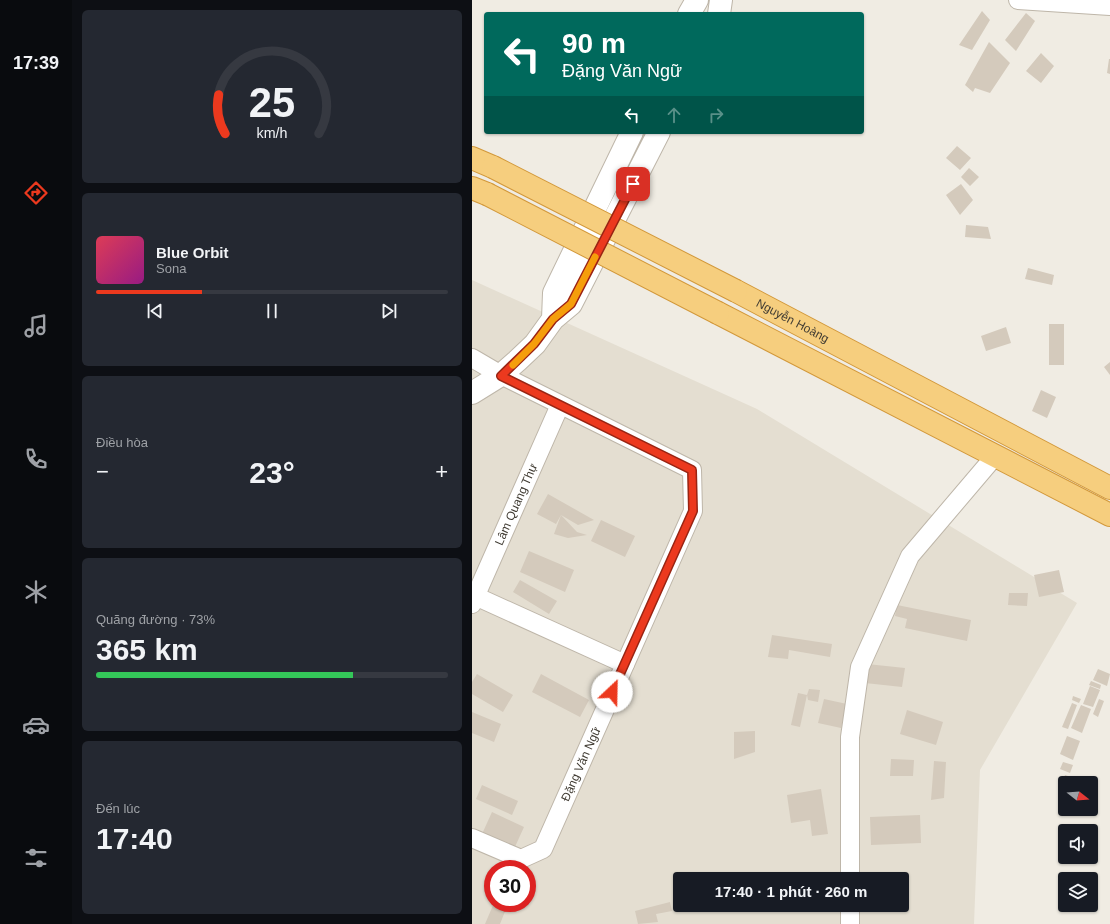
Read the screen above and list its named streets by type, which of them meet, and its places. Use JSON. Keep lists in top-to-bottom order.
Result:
{
  "streets": {
    "highway": ["Nguyễn Hoàng"],
    "street": ["Lâm Quang Thự", "Đặng Văn Ngữ"]
  },
  "crossings": [
    ["Lâm Quang Thự", "Đặng Văn Ngữ"]
  ],
  "north": "right",
  "page": {
    "tabs": "17:39",
    "turn": ["90 m", "Đặng Văn Ngữ"],
    "song": ["Blue Orbit", "Sona"],
    "tile": [
      "Điều hòa",
      ["Quãng đường · 73%", "365 km"],
      ["Đến lúc", "17:40"]
    ],
    "heat": ["−", "23°", "+"],
    "limit": "30",
    "trip": "17:40 · 1 phút · 260 m",
    "gauge": ["25", "km/h"]
  }
}
